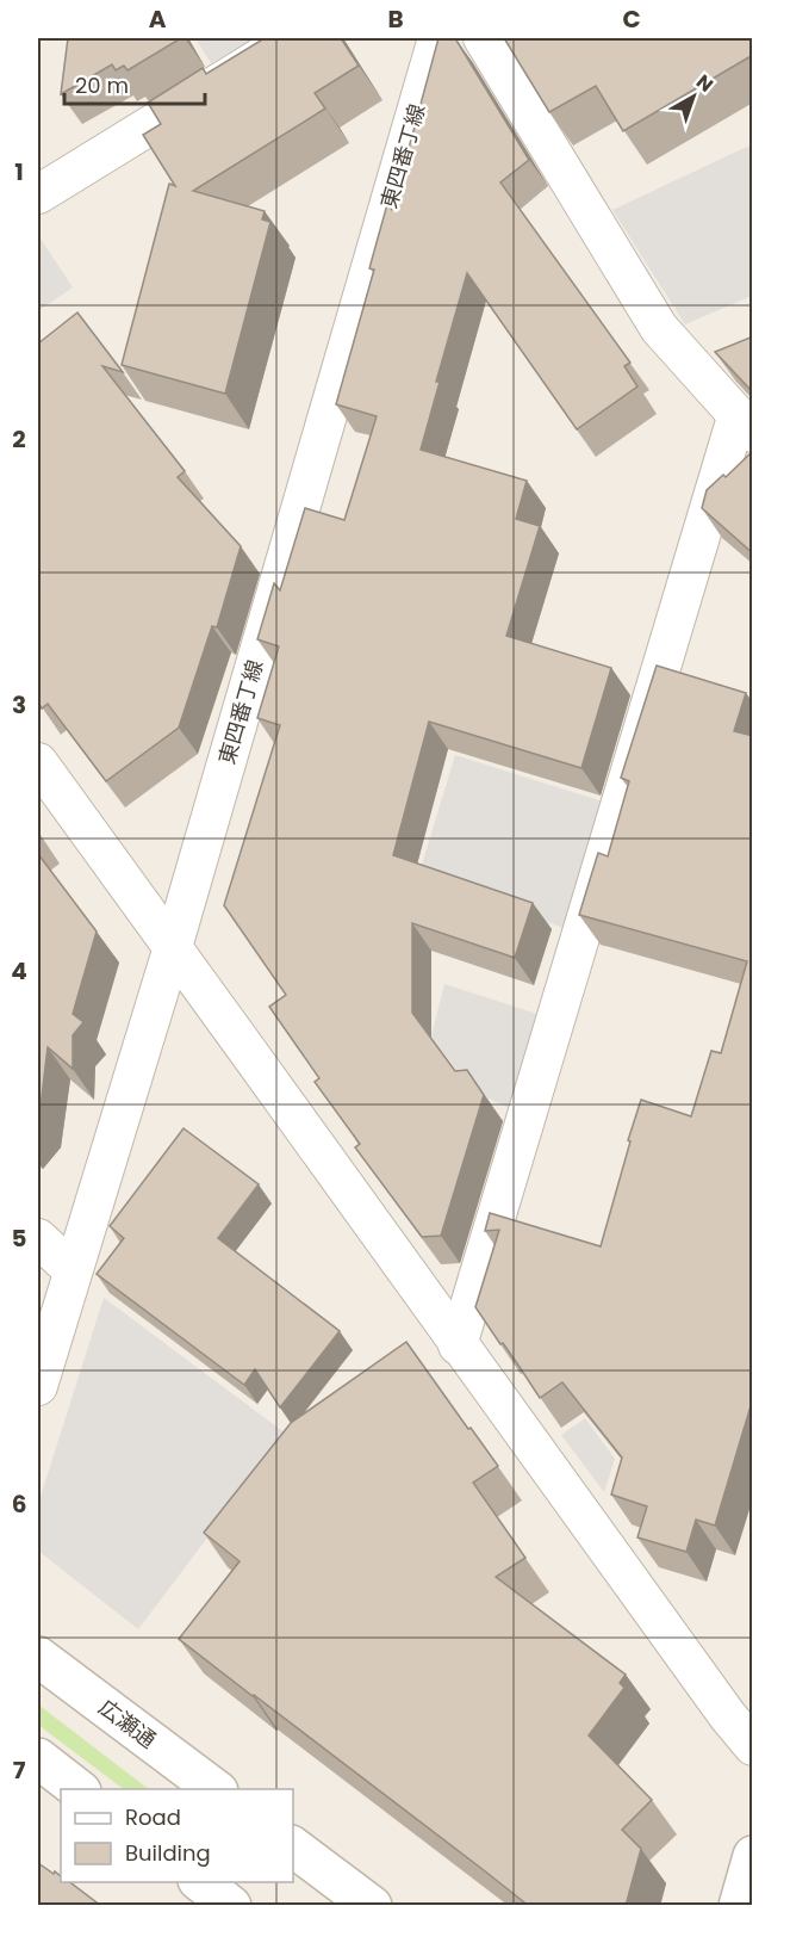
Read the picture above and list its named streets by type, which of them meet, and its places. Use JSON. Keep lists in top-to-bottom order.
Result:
{
  "streets": {
    "street": ["東四番丁線", "広瀬通"]
  },
  "legend": ["Road", "Building"],
  "scale_bar": "20 m",
  "north": "top right",
  "grid": {
    "columns": ["A", "B", "C"],
    "rows": [
      "1",
      "2",
      "3",
      "4",
      "5",
      "6",
      "7"
    ]
  }
}
